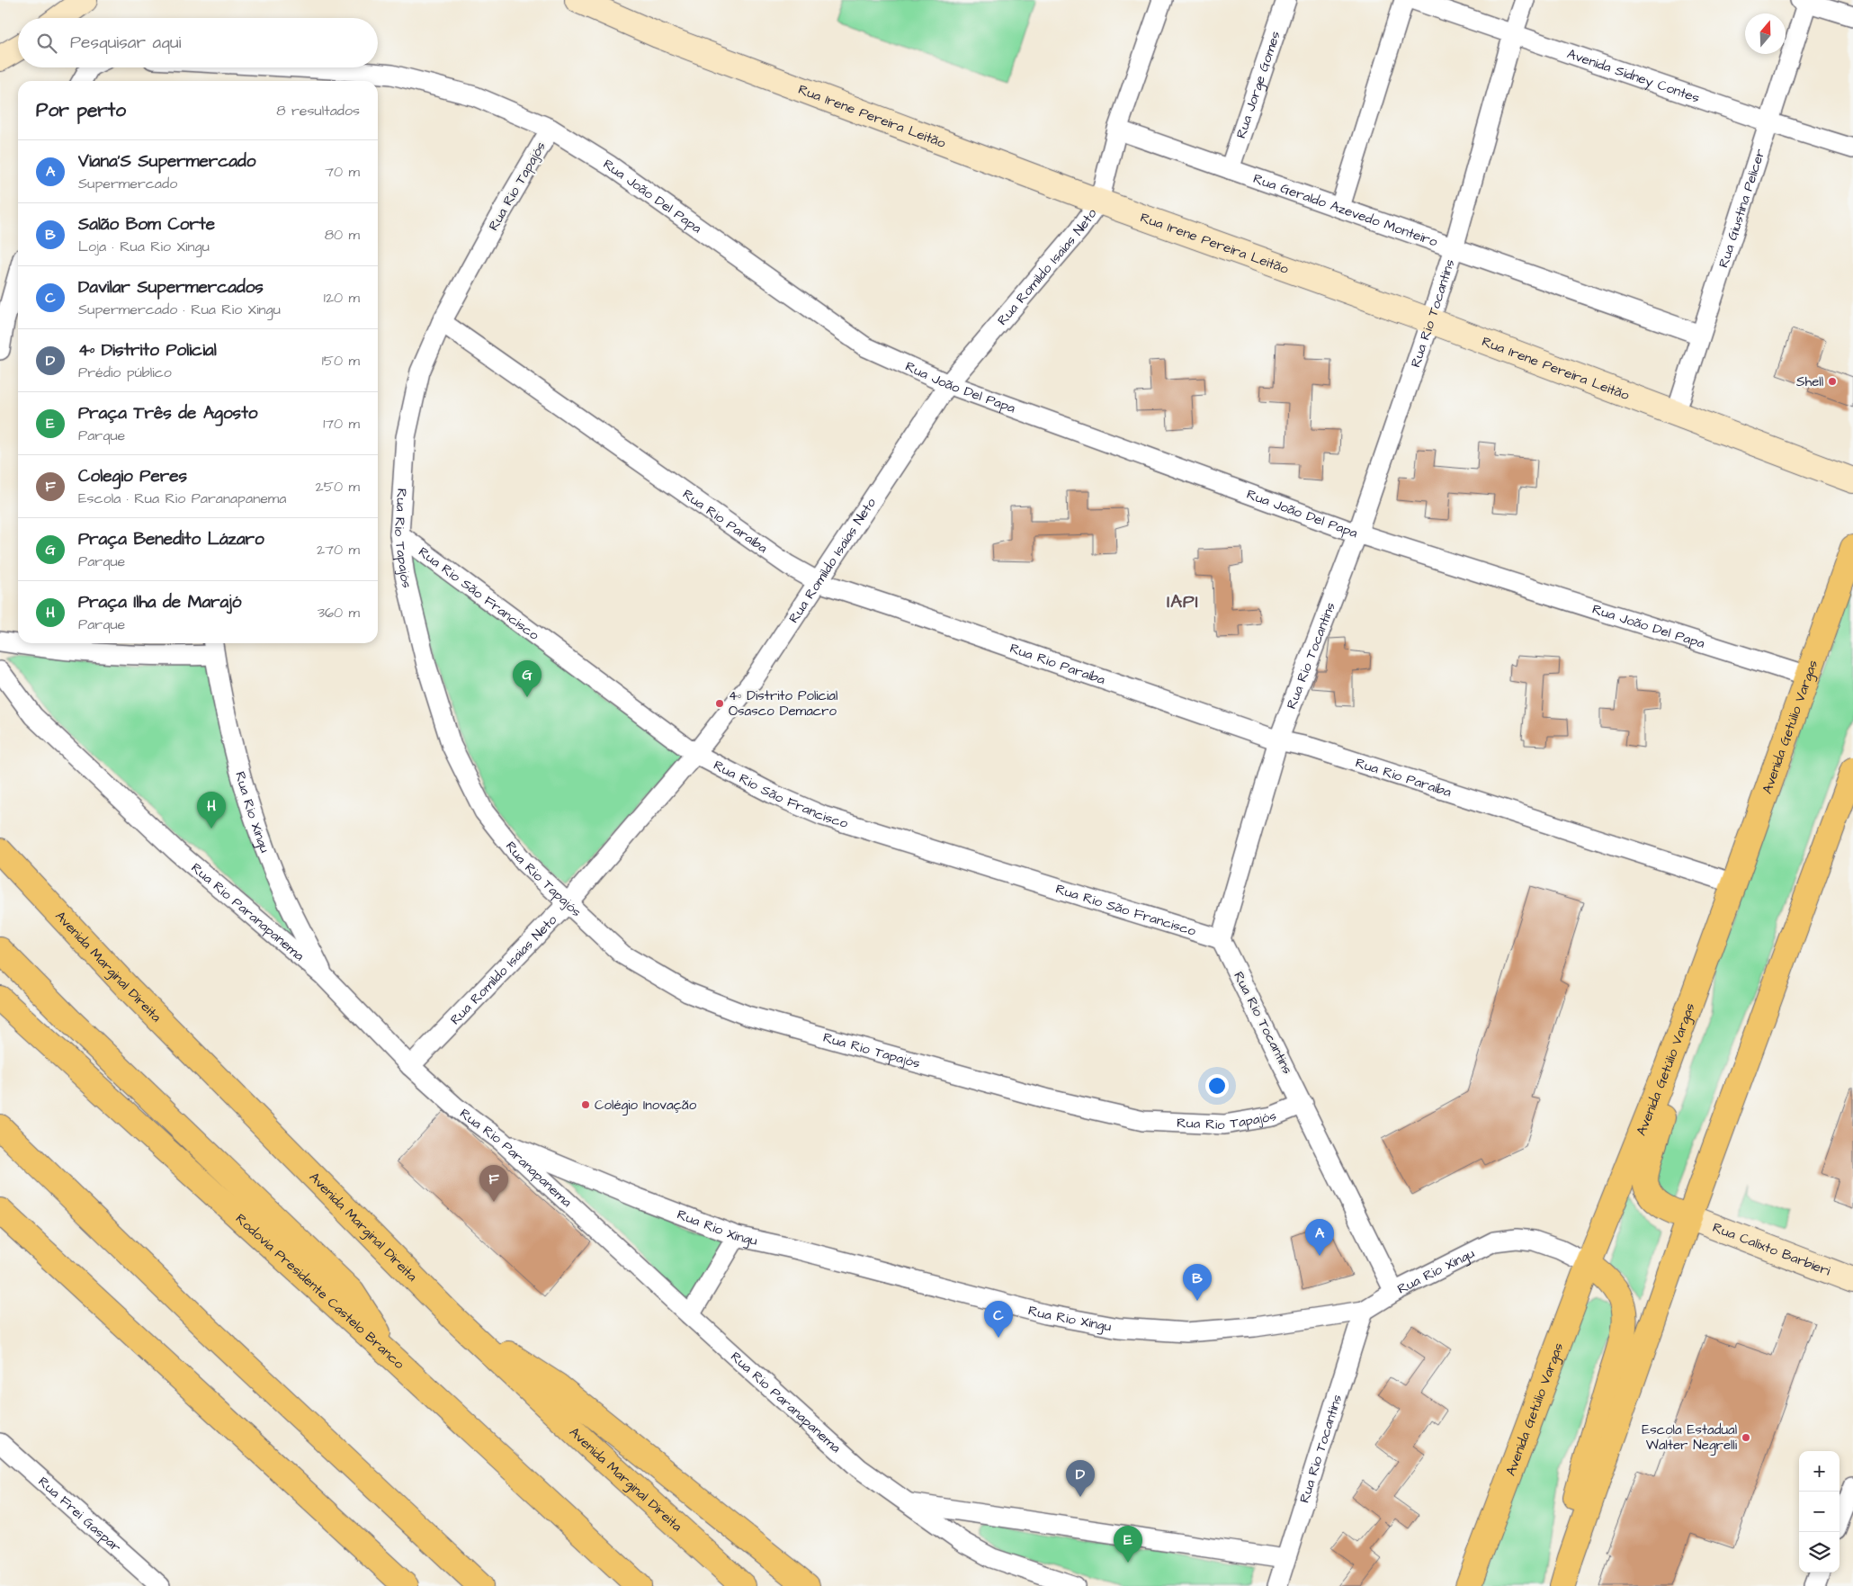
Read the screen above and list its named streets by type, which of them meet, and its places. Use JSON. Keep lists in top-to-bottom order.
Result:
{
  "streets": {
    "main road": ["Avenida Getúlio Vargas", "Avenida Marginal Direita", "Rodovia Presidente Castelo Branco"],
    "street": [
      "Avenida Sidney Contes",
      "Rua Jorge Gomes",
      "Rua Irene Pereira Leitão",
      "Rua Rio Tapajós",
      "Rua João Del Papa",
      "Rua Giustina Pelicer",
      "Rua Geraldo Azevedo Monteiro",
      "Rua Romildo Isaias Neto",
      "Rua Rio Tocantins",
      "Rua Rio Paraíba",
      "Rua Rio São Francisco",
      "Rua Rio Xingu",
      "Rua Rio Paranapanema",
      "Rua Calixto Barbieri",
      "Rua Frei Gaspar"
    ]
  },
  "crossings": [
    ["Avenida Sidney Contes", "Rua Giustina Pelicer"],
    ["Avenida Sidney Contes", "Rua Rio Tocantins"],
    ["Rua Jorge Gomes", "Rua Geraldo Azevedo Monteiro"],
    ["Rua Irene Pereira Leitão", "Rua Giustina Pelicer"],
    ["Rua Irene Pereira Leitão", "Rua Romildo Isaias Neto"],
    ["Rua Irene Pereira Leitão", "Rua Rio Tocantins"],
    ["Rua Rio Tapajós", "Rua João Del Papa"],
    ["Rua Rio Tapajós", "Rua Romildo Isaias Neto"],
    ["Rua Rio Tapajós", "Rua Rio Tocantins"],
    ["Rua Rio Tapajós", "Rua Rio Paraíba"],
    ["Rua Rio Tapajós", "Rua Rio São Francisco"],
    ["Rua João Del Papa", "Rua Romildo Isaias Neto"],
    ["Rua João Del Papa", "Rua Rio Tocantins"],
    ["Rua João Del Papa", "Avenida Getúlio Vargas"],
    ["Rua Giustina Pelicer", "Rua Geraldo Azevedo Monteiro"],
    ["Rua Geraldo Azevedo Monteiro", "Rua Romildo Isaias Neto"],
    ["Rua Geraldo Azevedo Monteiro", "Rua Rio Tocantins"],
    ["Rua Romildo Isaias Neto", "Rua Rio Paraíba"],
    ["Rua Romildo Isaias Neto", "Rua Rio São Francisco"],
    ["Rua Romildo Isaias Neto", "Rua Rio Paranapanema"],
    ["Rua Rio Tocantins", "Rua Rio Paraíba"],
    ["Rua Rio Tocantins", "Rua Rio São Francisco"],
    ["Rua Rio Tocantins", "Rua Rio Xingu"],
    ["Rua Rio Paraíba", "Avenida Getúlio Vargas"],
    ["Avenida Getúlio Vargas", "Rua Rio Xingu"],
    ["Rua Rio Xingu", "Rua Rio Paranapanema"]
  ],
  "districts": ["IAPI"],
  "places": [
    "Shell",
    "4º Distrito Policial Osasco Demacro",
    "Colégio Inovação",
    "Escola Estadual Walter Negrelli"
  ],
  "north": "top",
  "page": {
    "search": "Pesquisar aqui",
    "heading": ["Por perto", "8 resultados"],
    "list": [
      {
        "mark": "A",
        "name": "Viana'S Supermercado",
        "note": "Supermercado",
        "value": "70 m"
      },
      {
        "mark": "B",
        "name": "Salão Bom Corte",
        "note": "Loja · Rua Rio Xingu",
        "value": "80 m"
      },
      {
        "mark": "C",
        "name": "Davilar Supermercados",
        "note": "Supermercado · Rua Rio Xingu",
        "value": "120 m"
      },
      {
        "mark": "D",
        "name": "4º Distrito Policial",
        "note": "Prédio público",
        "value": "150 m"
      },
      {
        "mark": "E",
        "name": "Praça Três de Agosto",
        "note": "Parque",
        "value": "170 m"
      },
      {
        "mark": "F",
        "name": "Colegio Peres",
        "note": "Escola · Rua Rio Paranapanema",
        "value": "250 m"
      },
      {
        "mark": "G",
        "name": "Praça Benedito Lázaro",
        "note": "Parque",
        "value": "270 m"
      },
      {
        "mark": "H",
        "name": "Praça Ilha de Marajó",
        "note": "Parque",
        "value": "360 m"
      }
    ],
    "pins": [
      "G",
      "H",
      "F",
      "A",
      "B",
      "C",
      "D",
      "E"
    ],
    "map_buttons": ["+", "−"]
  }
}
